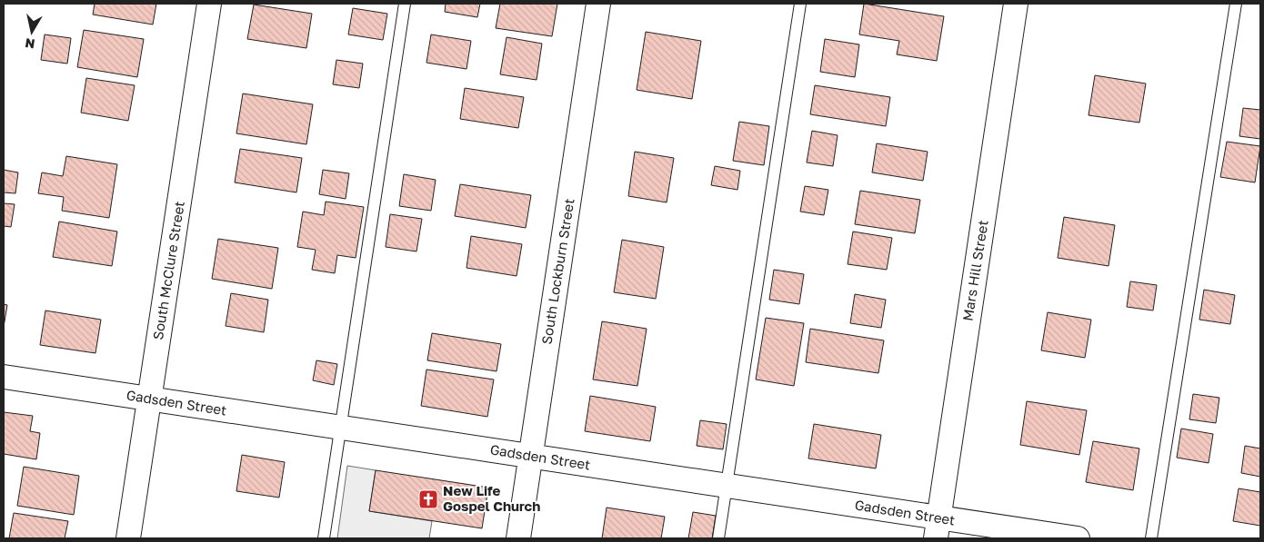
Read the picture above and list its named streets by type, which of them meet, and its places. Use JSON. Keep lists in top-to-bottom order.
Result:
{
  "streets": {
    "street": [
      "South McClure Street",
      "Mars Hill Street",
      "South Lockburn Street",
      "Gadsden Street"
    ]
  },
  "crossings": [
    ["South McClure Street", "Gadsden Street"],
    ["Mars Hill Street", "Gadsden Street"],
    ["South Lockburn Street", "Gadsden Street"]
  ],
  "places": {
    "church": ["New Life Gospel Church"]
  },
  "north": "bottom"
}
